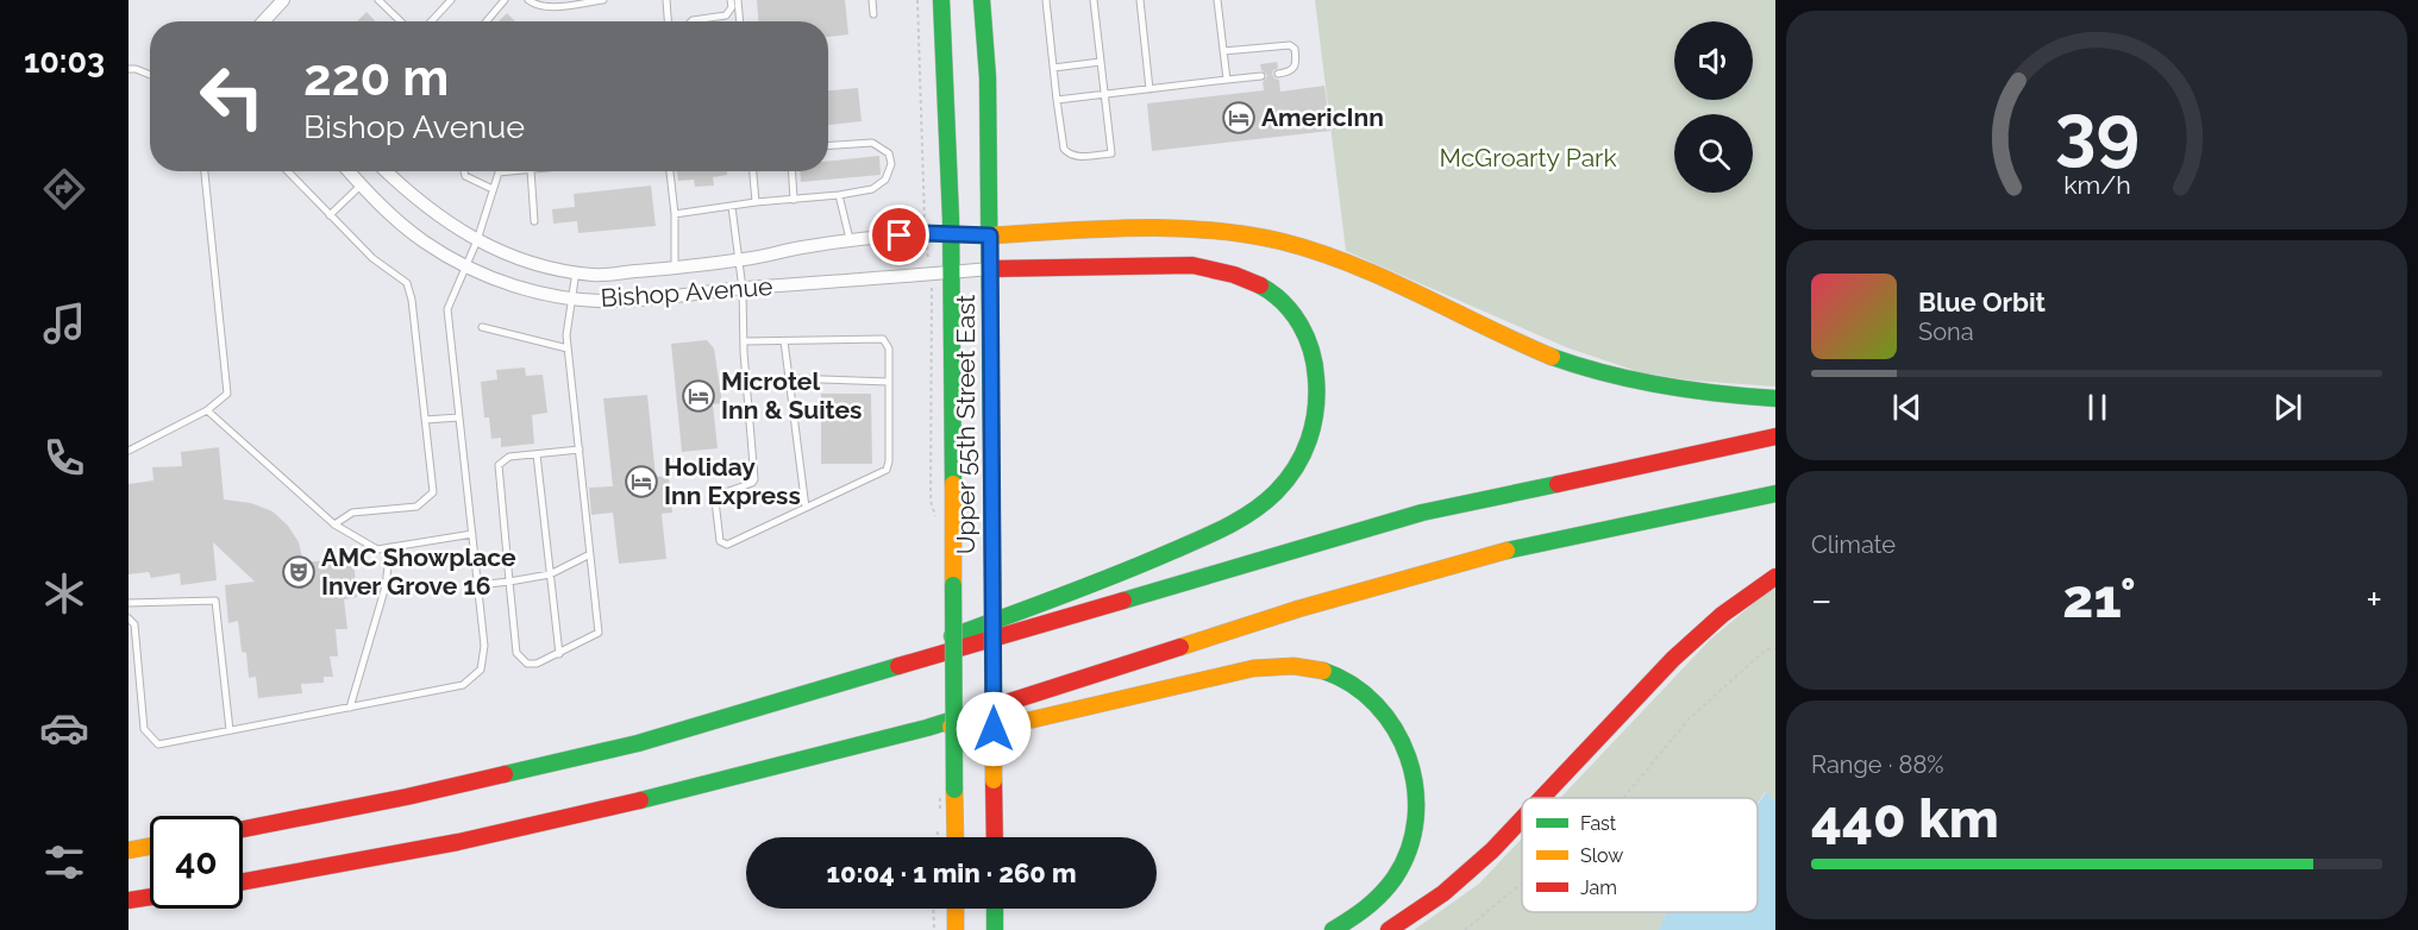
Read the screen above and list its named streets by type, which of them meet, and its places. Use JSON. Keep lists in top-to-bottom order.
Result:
{
  "streets": {
    "main road": ["Upper 55th Street East"],
    "street": ["Bishop Avenue"]
  },
  "crossings": [
    ["Bishop Avenue", "Upper 55th Street East"]
  ],
  "parks": ["McGroarty Park"],
  "places": {
    "hotel": ["AmericInn", "Microtel Inn & Suites", "Holiday Inn Express"],
    "theatre": ["AMC Showplace Inver Grove 16"]
  },
  "legend": ["Fast", "Slow", "Jam"],
  "page": {
    "tabs": "10:03",
    "turn": ["220 m", "Bishop Avenue"],
    "song": ["Blue Orbit", "Sona"],
    "tile": [
      "Climate",
      ["Range · 88%", "440 km"]
    ],
    "heat": ["−", "21°", "+"],
    "limit": "40",
    "trip": "10:04 · 1 min · 260 m",
    "gauge": ["39", "km/h"]
  }
}
